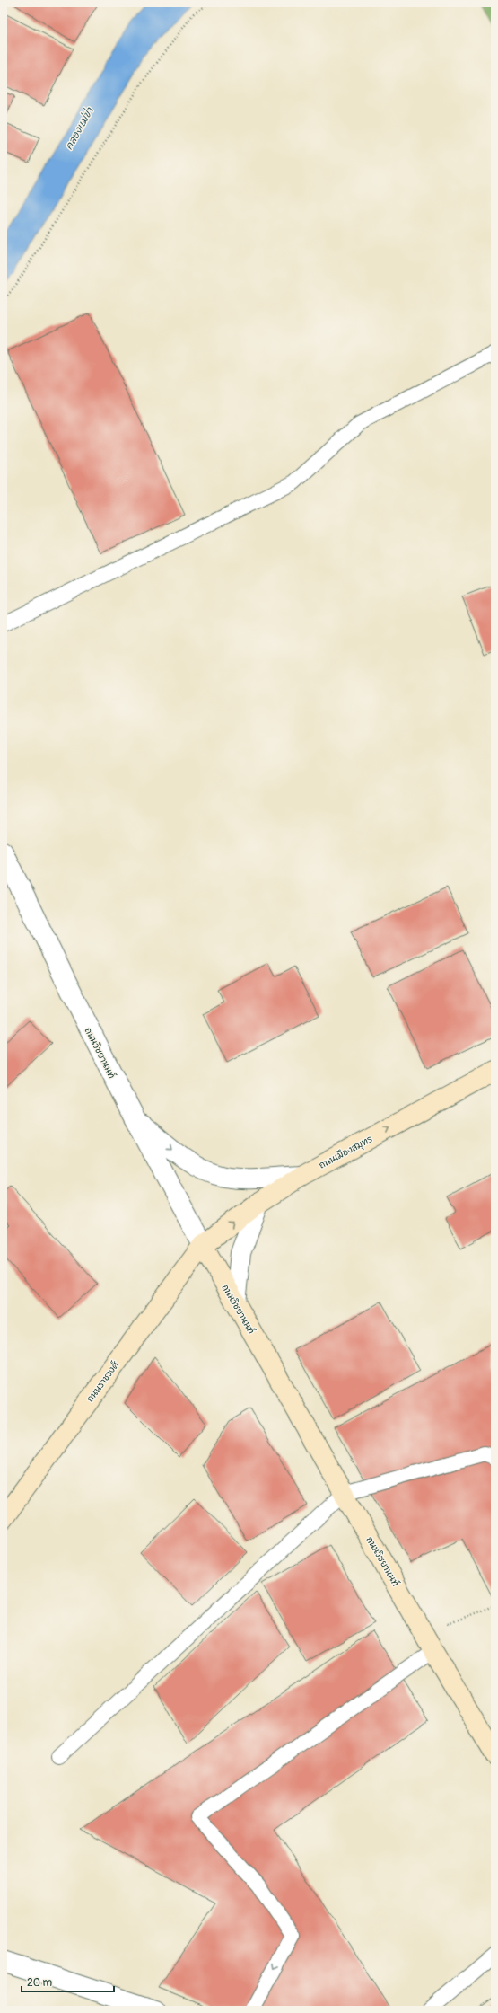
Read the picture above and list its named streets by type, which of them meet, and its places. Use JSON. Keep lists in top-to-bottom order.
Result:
{
  "streets": {
    "street": ["ถนนวิชยานนท์", "ถนนเมืองสมุทร", "ถนนราชวงศ์"]
  },
  "crossings": [
    ["ถนนวิชยานนท์", "ถนนเมืองสมุทร"],
    ["ถนนวิชยานนท์", "ถนนราชวงศ์"],
    ["ถนนเมืองสมุทร", "ถนนราชวงศ์"]
  ],
  "one_way": ["ถนนเมืองสมุทร"],
  "water": ["คลองแม่ข่า"],
  "scale_bar": "20 m"
}
